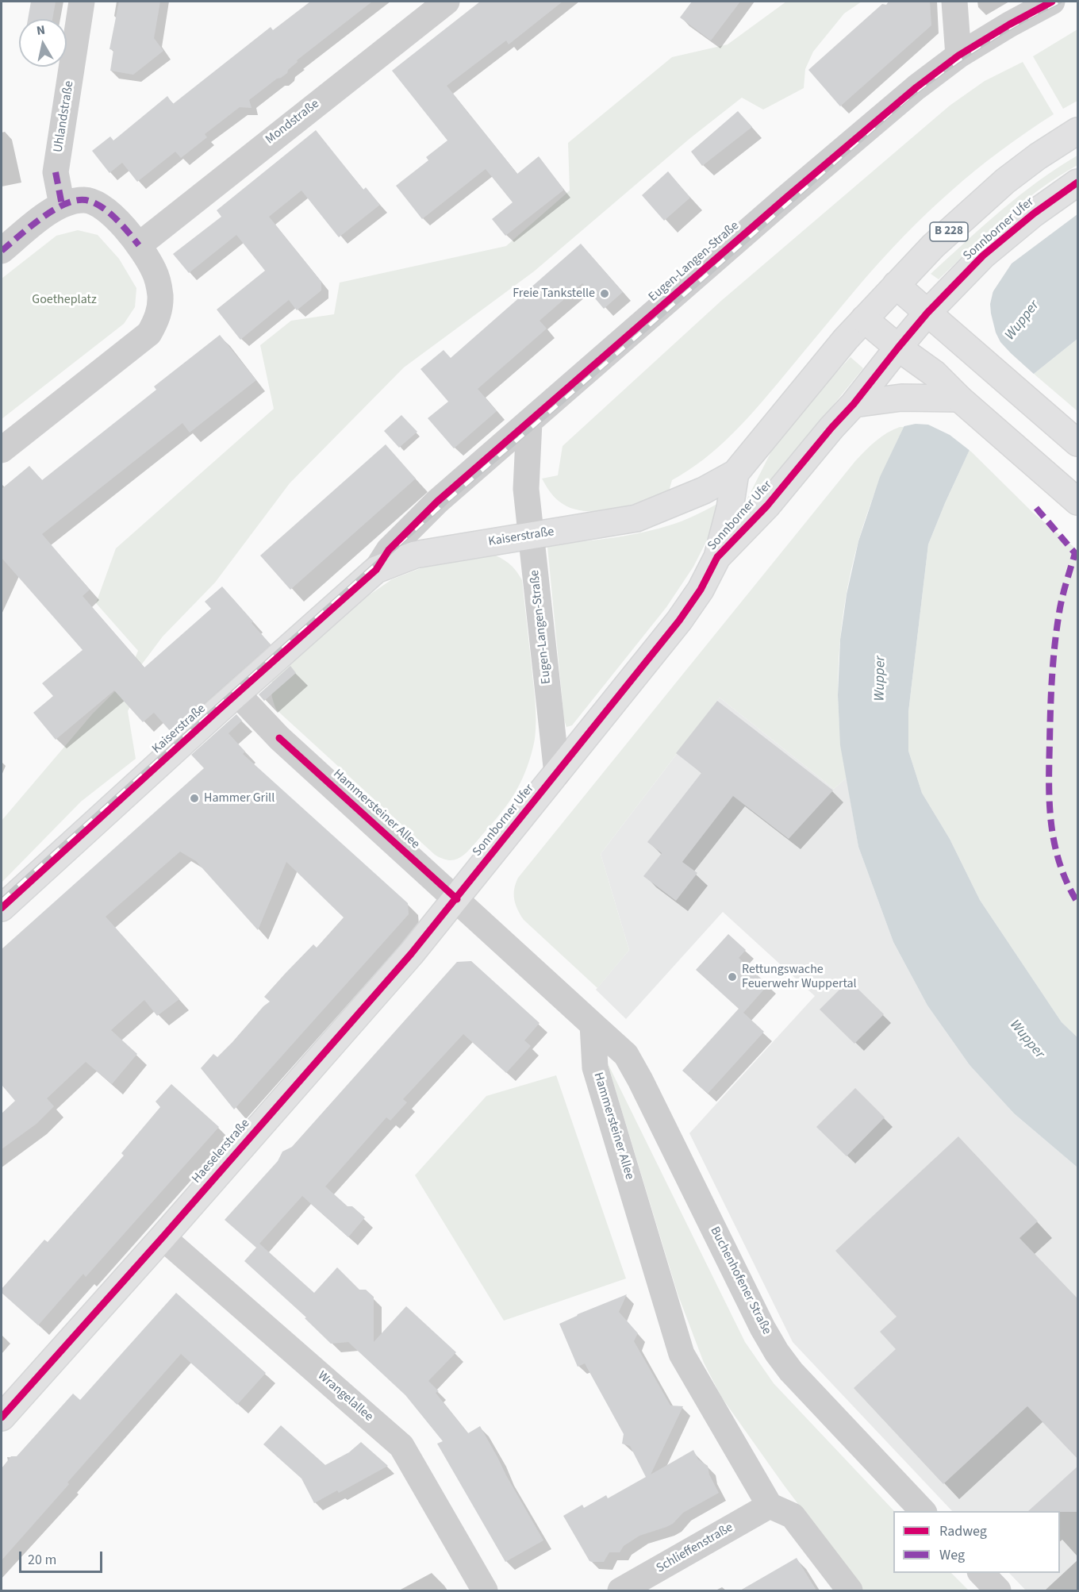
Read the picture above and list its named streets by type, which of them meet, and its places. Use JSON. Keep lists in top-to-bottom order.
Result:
{
  "streets": {
    "main road": [
      "Sonnborner Ufer",
      "B 228",
      "Kaiserstraße",
      "Haeselerstraße"
    ],
    "street": [
      "Uhlandstraße",
      "Mondstraße",
      "Eugen-Langen-Straße",
      "Hammersteiner Allee",
      "Buchenhofener Straße",
      "Wrangelallee",
      "Schlieffenstraße"
    ]
  },
  "crossings": [
    ["Sonnborner Ufer", "B 228"],
    ["Sonnborner Ufer", "Eugen-Langen-Straße"],
    ["Sonnborner Ufer", "Kaiserstraße"],
    ["Sonnborner Ufer", "Hammersteiner Allee"],
    ["Sonnborner Ufer", "Haeselerstraße"],
    ["B 228", "Kaiserstraße"],
    ["Eugen-Langen-Straße", "Kaiserstraße"],
    ["Kaiserstraße", "Hammersteiner Allee"],
    ["Hammersteiner Allee", "Haeselerstraße"],
    ["Hammersteiner Allee", "Buchenhofener Straße"],
    ["Hammersteiner Allee", "Schlieffenstraße"],
    ["Haeselerstraße", "Wrangelallee"]
  ],
  "water": ["Wupper"],
  "parks": ["Goetheplatz"],
  "places": ["Freie Tankstelle", "Hammer Grill", "Rettungswache Feuerwehr Wuppertal"],
  "legend": ["Radweg", "Weg"],
  "scale_bar": "20 m",
  "north": "top"
}
